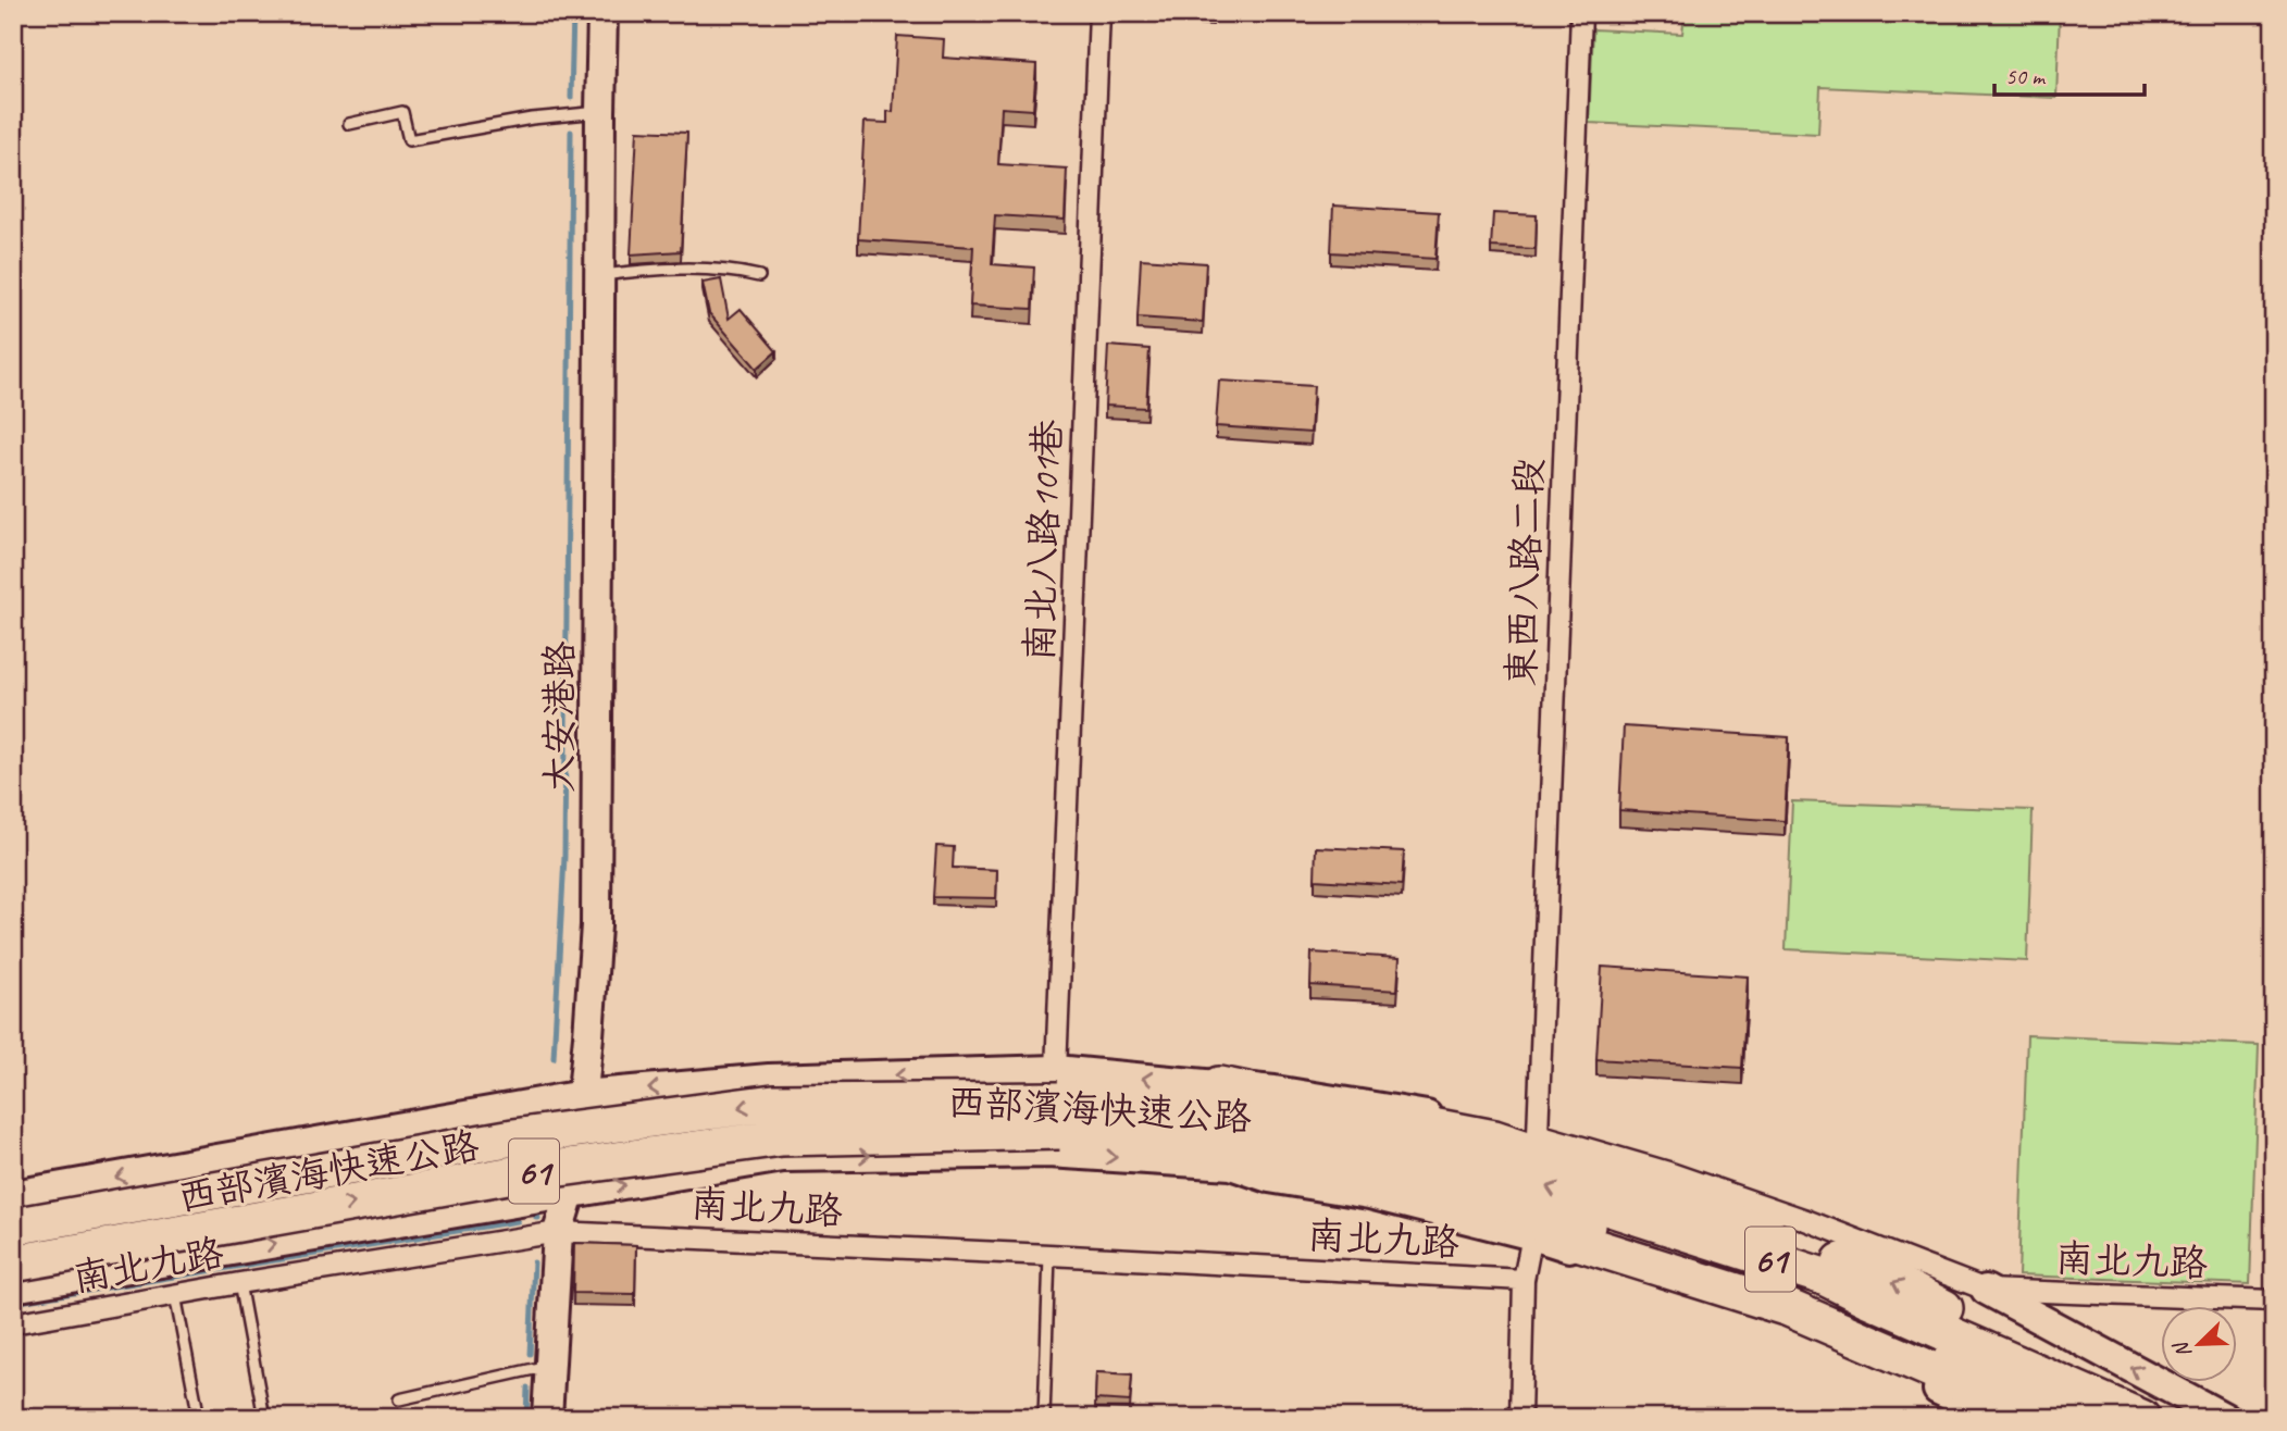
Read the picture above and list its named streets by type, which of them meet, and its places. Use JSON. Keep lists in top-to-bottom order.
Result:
{
  "streets": {
    "highway": ["西部濱海快速公路", "61"],
    "street": [
      "南北八路101巷",
      "東西八路二段",
      "大安港路",
      "南北九路"
    ]
  },
  "crossings": [
    ["南北八路101巷", "西部濱海快速公路"],
    ["東西八路二段", "南北九路"],
    ["大安港路", "南北九路"]
  ],
  "scale_bar": "50 m",
  "north": "bottom left"
}
